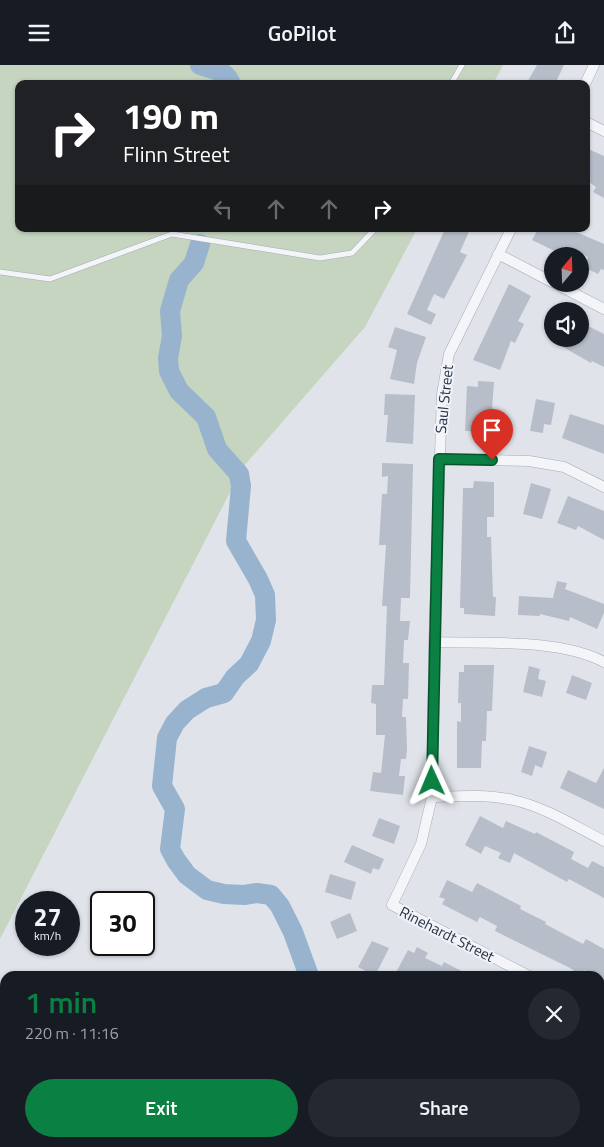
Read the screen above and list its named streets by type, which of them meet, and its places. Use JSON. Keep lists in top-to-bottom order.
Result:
{
  "streets": {
    "street": ["Saul Street", "Rinehardt Street"]
  },
  "crossings": [
    ["Saul Street", "Rinehardt Street"]
  ],
  "north": "top",
  "page": {
    "header": "GoPilot",
    "turn": ["190 m", "Flinn Street"],
    "speed": "27 km/h",
    "limit": "30",
    "heading": ["1 min", "220 m · 11:16"],
    "buttons": ["Exit", "Share"]
  }
}
